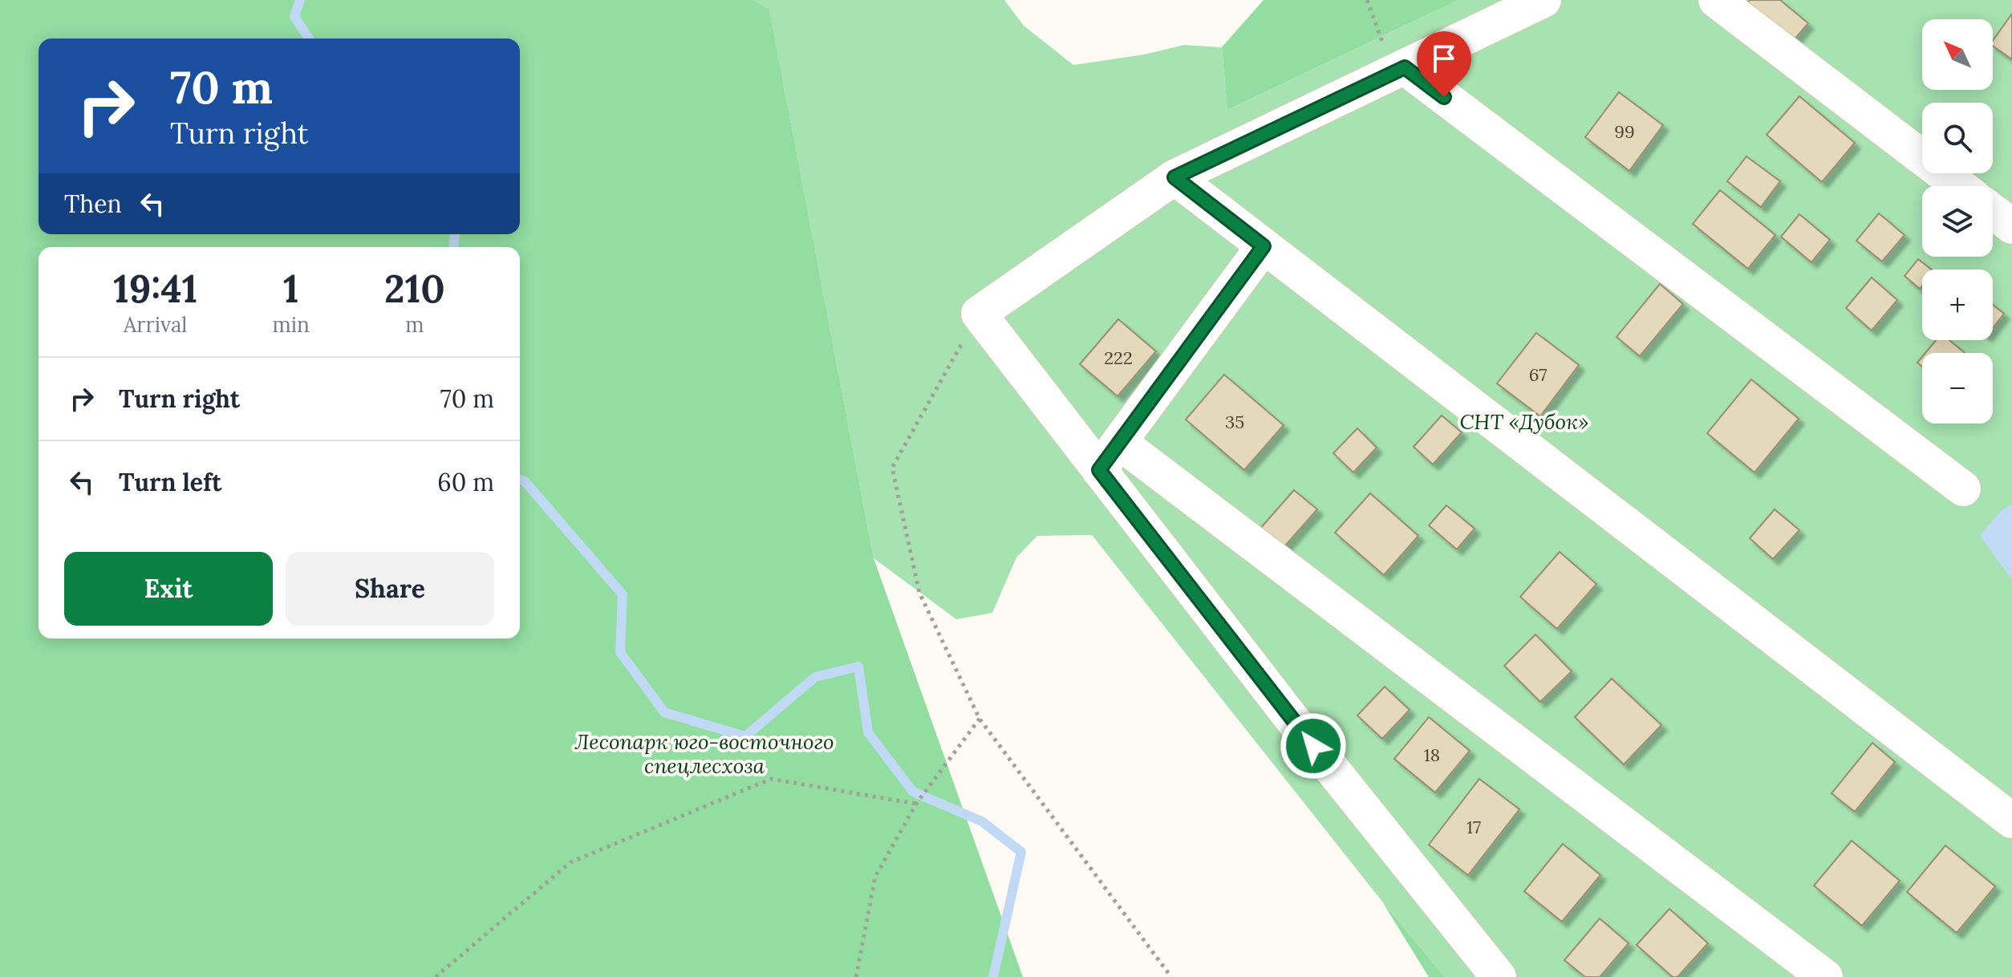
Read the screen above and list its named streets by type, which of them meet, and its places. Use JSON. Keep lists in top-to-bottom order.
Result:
{
  "parks": ["СНТ «Дубок»", "Лесопарк юго-восточного спецлесхоза"],
  "house_numbers": [
    "99",
    "222",
    "67",
    "35",
    "18",
    "17"
  ],
  "north": "top left",
  "page": {
    "map_buttons": ["+", "−"],
    "turn": ["70 m", "Turn right"],
    "then": "Then",
    "eta": [
      "19:41",
      "Arrival",
      "1",
      "min",
      "210",
      "m"
    ],
    "list": [
      {
        "name": "Turn right",
        "value": "70 m"
      },
      {
        "name": "Turn left",
        "value": "60 m"
      }
    ],
    "buttons": ["Exit", "Share"]
  }
}
